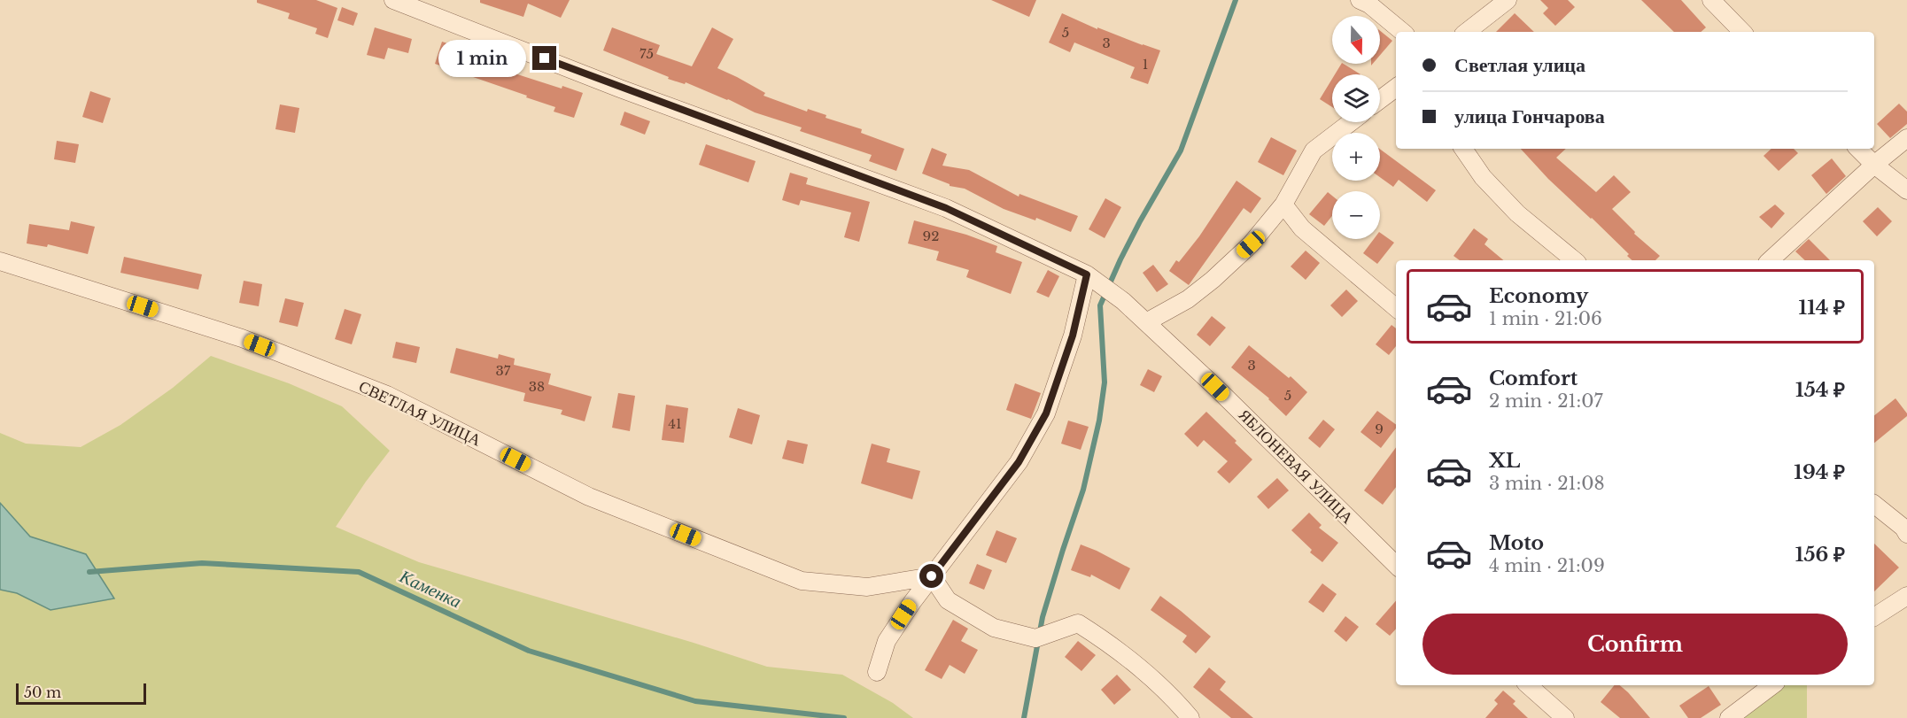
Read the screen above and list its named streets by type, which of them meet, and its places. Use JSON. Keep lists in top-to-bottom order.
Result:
{
  "streets": {
    "street": ["СВЕТЛАЯ УЛИЦА", "ЯБЛОНЕВАЯ УЛИЦА"]
  },
  "water": ["Каменка"],
  "house_numbers": [
    "5",
    "3",
    "75",
    "1",
    "92",
    "3",
    "37",
    "38",
    "5",
    "41",
    "9"
  ],
  "scale_bar": "50 m",
  "north": "bottom",
  "page": {
    "map_buttons": ["+", "−"],
    "banner": ["Светлая улица", "улица Гончарова"],
    "bubble": "1 min",
    "list": [
      {
        "name": "Economy",
        "note": "1 min · 21:06",
        "value": "114 ₽"
      },
      {
        "name": "Comfort",
        "note": "2 min · 21:07",
        "value": "154 ₽"
      },
      {
        "name": "XL",
        "note": "3 min · 21:08",
        "value": "194 ₽"
      },
      {
        "name": "Moto",
        "note": "4 min · 21:09",
        "value": "156 ₽"
      }
    ],
    "buttons": "Confirm",
    "scale": "50 m"
  }
}
